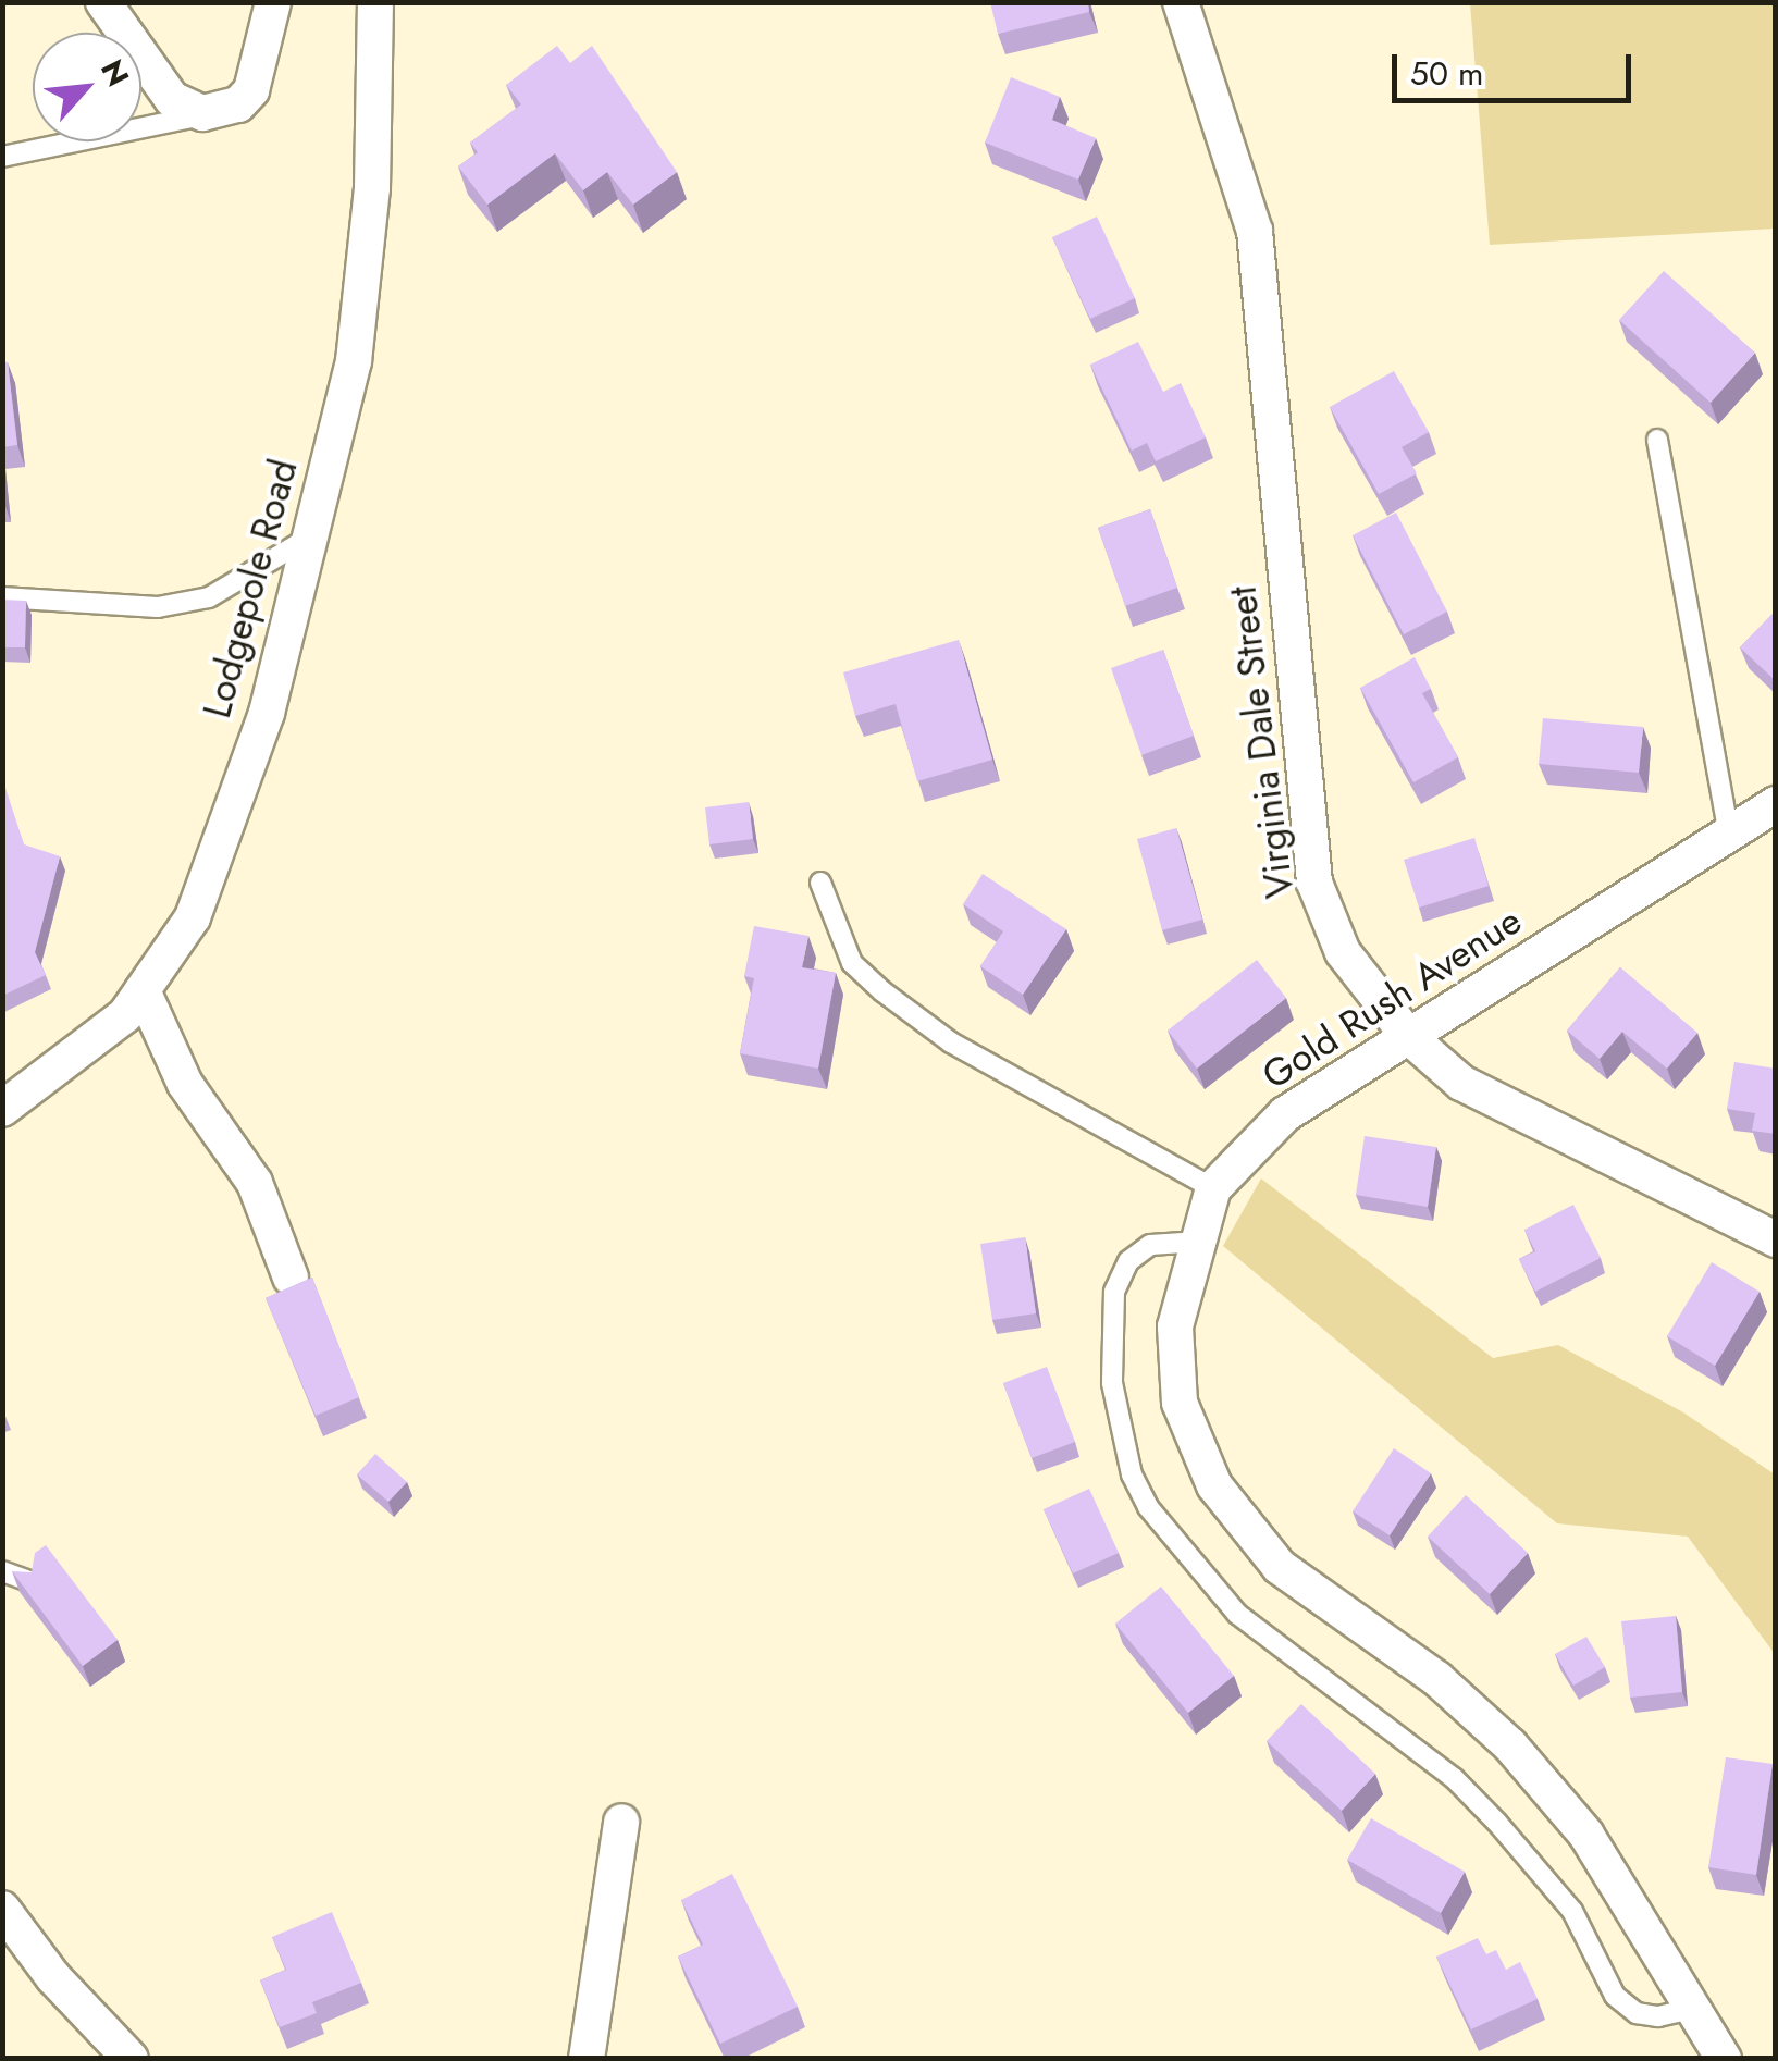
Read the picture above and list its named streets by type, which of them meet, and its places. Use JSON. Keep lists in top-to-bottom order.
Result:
{
  "streets": {
    "street": ["Lodgepole Road", "Virginia Dale Street", "Gold Rush Avenue"]
  },
  "crossings": [
    ["Virginia Dale Street", "Gold Rush Avenue"]
  ],
  "scale_bar": "50 m",
  "north": "top right"
}
